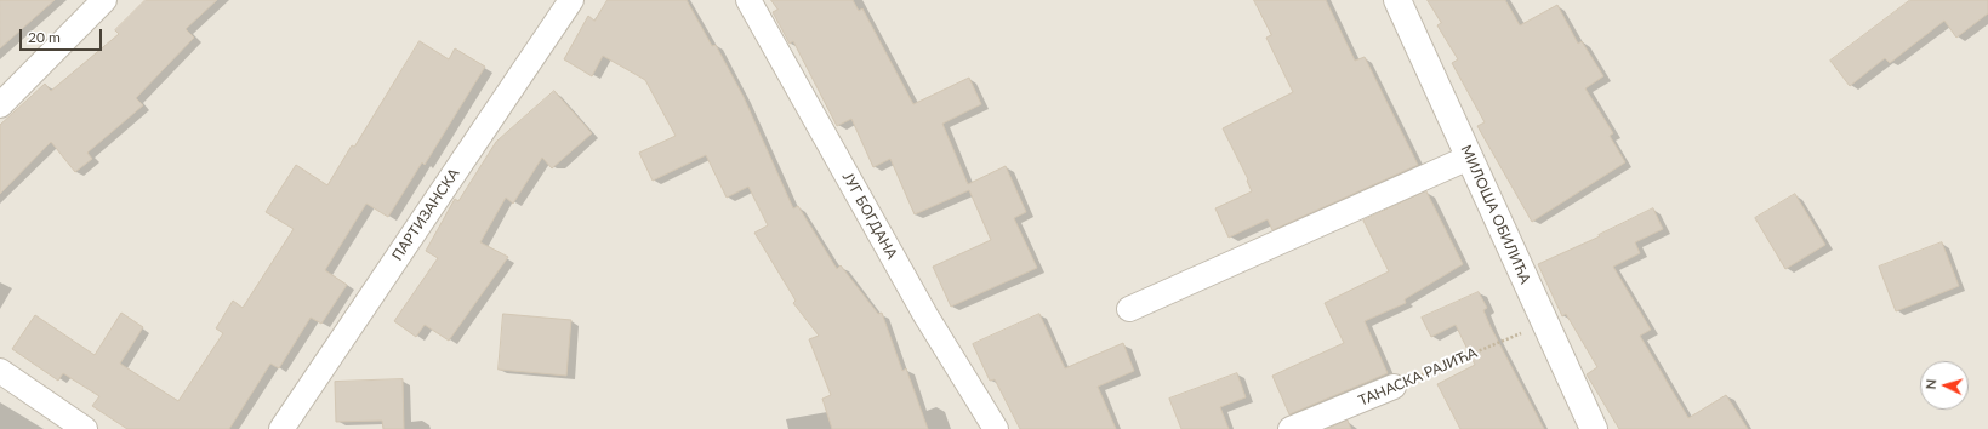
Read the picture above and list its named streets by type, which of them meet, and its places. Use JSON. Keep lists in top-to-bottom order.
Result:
{
  "streets": {
    "street": [
      "ПАРТИЗАНСКА",
      "МИЛОША ОБИЛИЋА",
      "ЈУГ БОГДАНА",
      "ТАНАСКА РАЈИЋА"
    ]
  },
  "crossings": [
    ["МИЛОША ОБИЛИЋА", "ТАНАСКА РАЈИЋА"]
  ],
  "scale_bar": "20 m",
  "north": "left"
}
